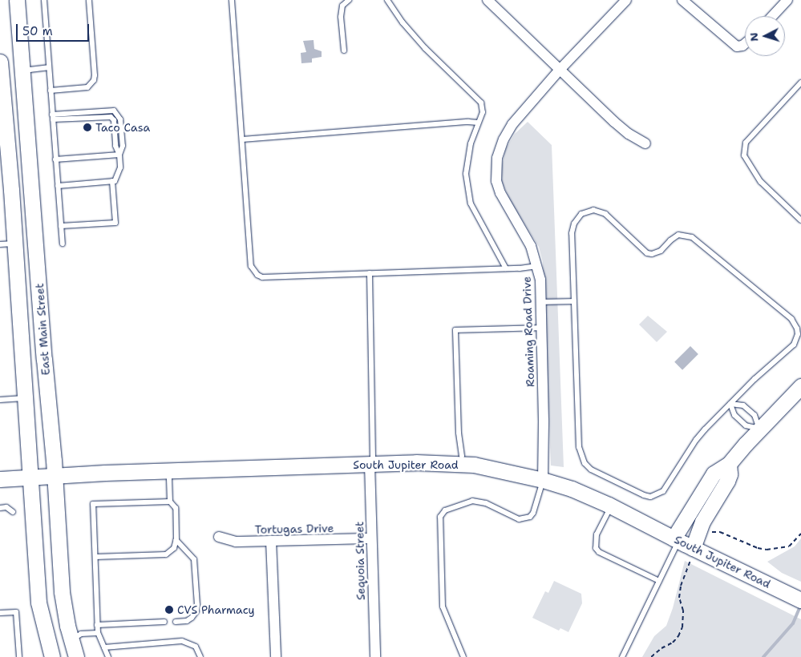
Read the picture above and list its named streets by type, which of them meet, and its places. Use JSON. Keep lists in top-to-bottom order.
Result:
{
  "streets": {
    "main road": ["East Main Street", "South Jupiter Road"],
    "street": ["Roaming Road Drive", "Tortugas Drive", "Sequoia Street"]
  },
  "crossings": [
    ["East Main Street", "South Jupiter Road"],
    ["Roaming Road Drive", "South Jupiter Road"],
    ["South Jupiter Road", "Sequoia Street"],
    ["Tortugas Drive", "Sequoia Street"]
  ],
  "places": ["Taco Casa", "CVS Pharmacy"],
  "scale_bar": "50 m",
  "north": "left"
}
